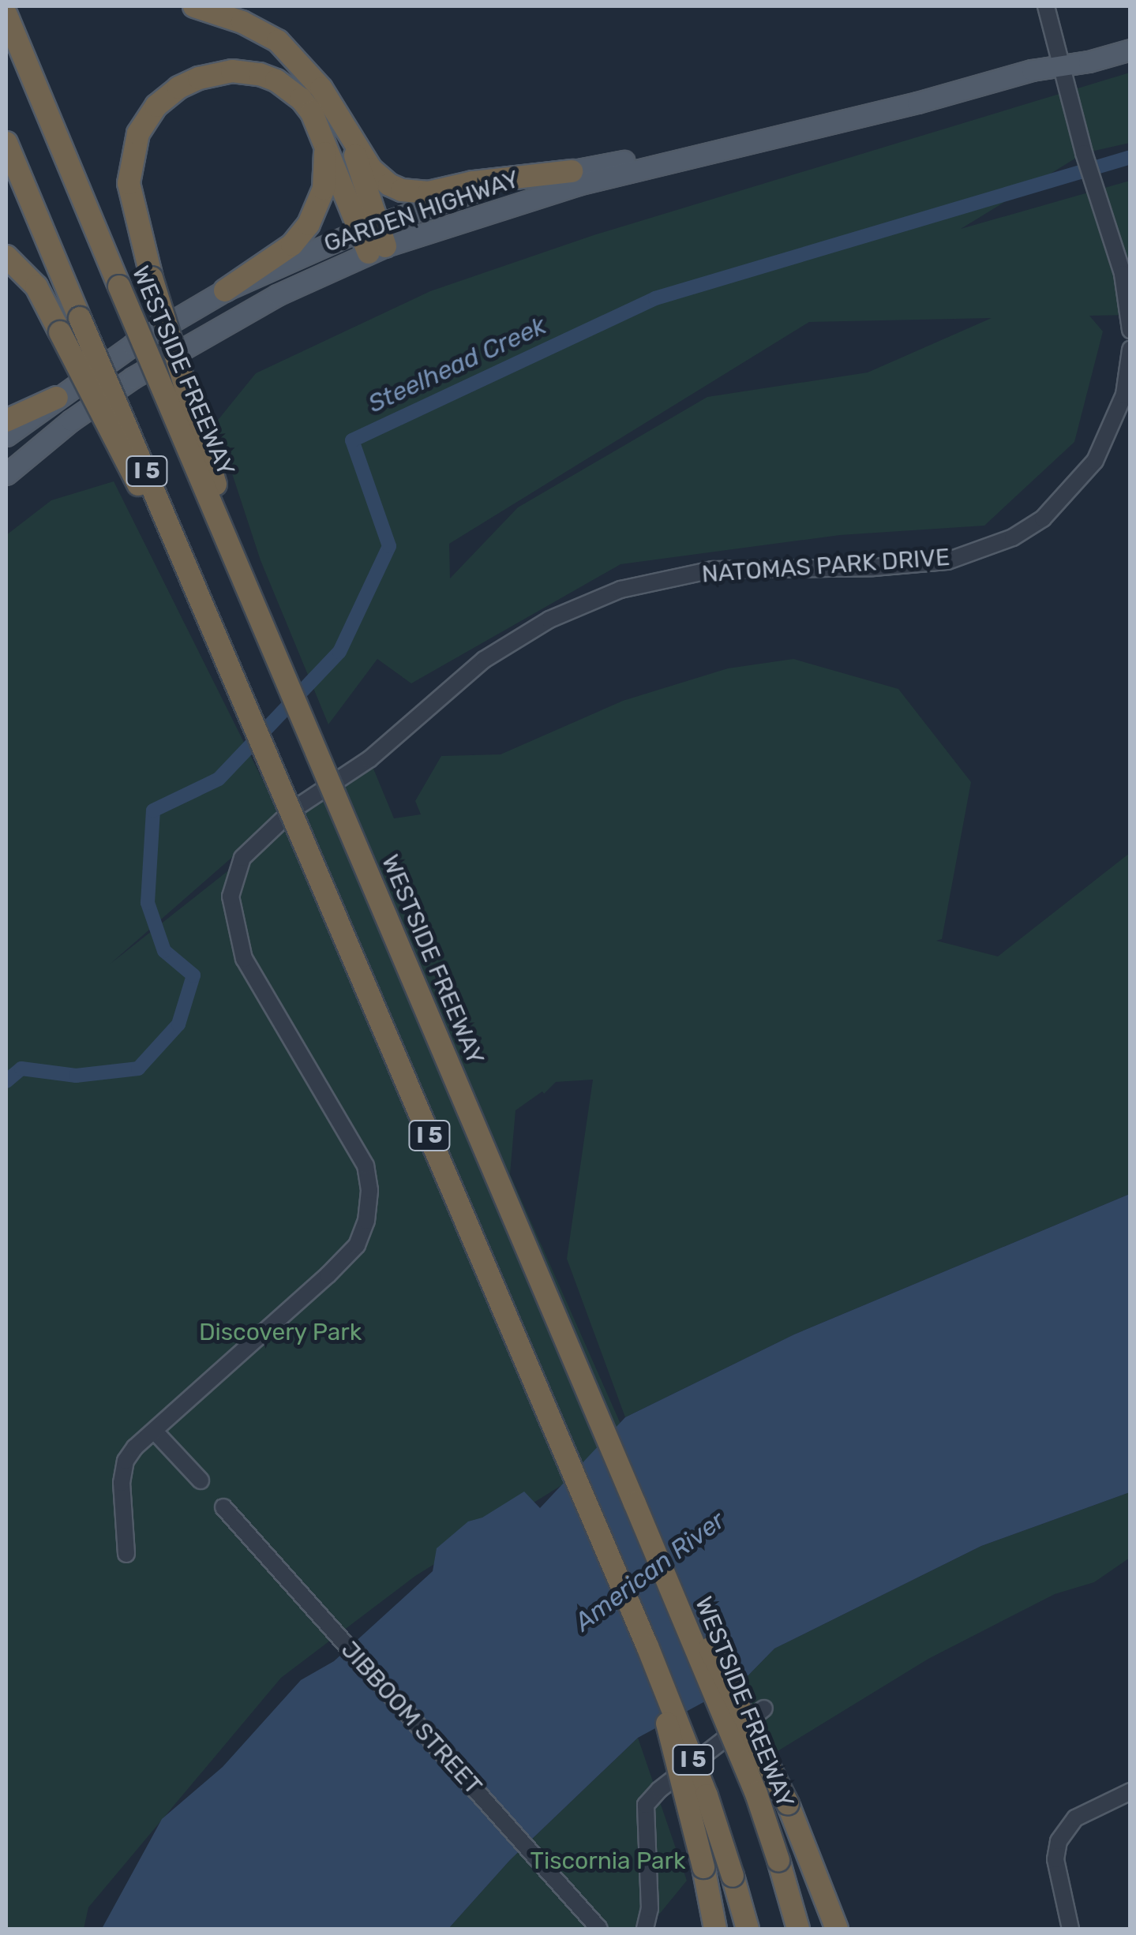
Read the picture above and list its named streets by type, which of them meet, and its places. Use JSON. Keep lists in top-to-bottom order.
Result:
{
  "streets": {
    "highway": ["WESTSIDE FREEWAY", "I 5"],
    "main road": ["GARDEN HIGHWAY"],
    "street": ["NATOMAS PARK DRIVE", "JIBBOOM STREET"]
  },
  "water": ["Steelhead Creek", "American River"],
  "parks": ["Discovery Park", "Tiscornia Park"]
}
